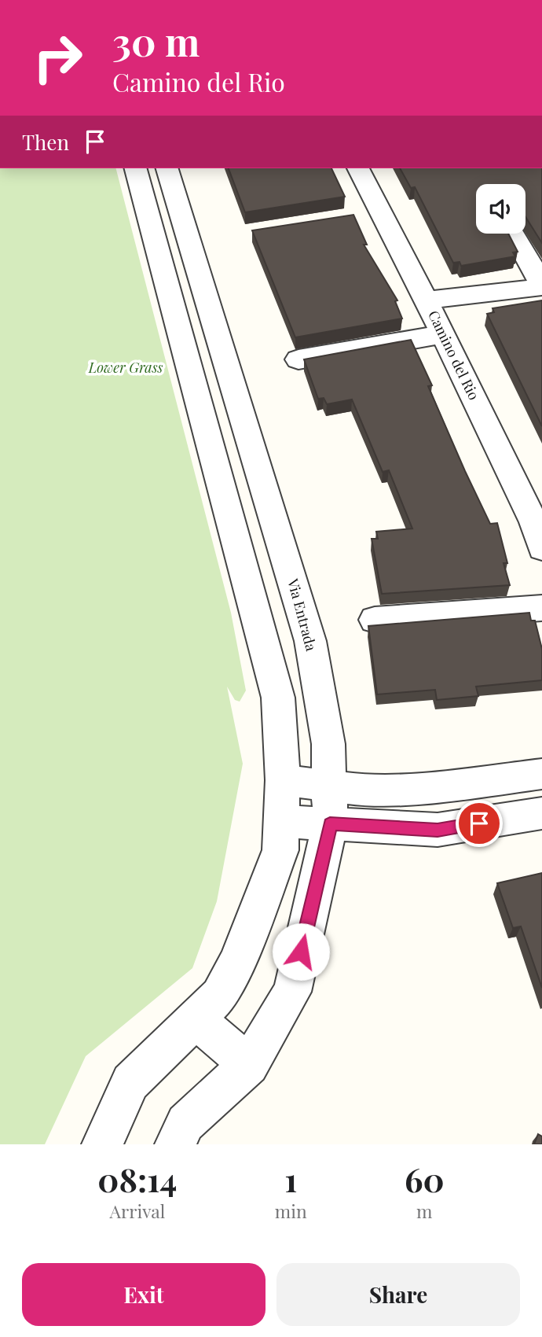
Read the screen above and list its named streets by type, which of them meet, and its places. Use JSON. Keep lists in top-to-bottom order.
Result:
{
  "streets": {
    "street": ["Camino del Rio", "Via Entrada"]
  },
  "parks": ["Lower Grass"],
  "page": {
    "turn": ["30 m", "Camino del Rio"],
    "then": "Then",
    "eta": [
      "08:14",
      "Arrival",
      "1",
      "min",
      "60",
      "m"
    ],
    "buttons": ["Exit", "Share"]
  }
}
